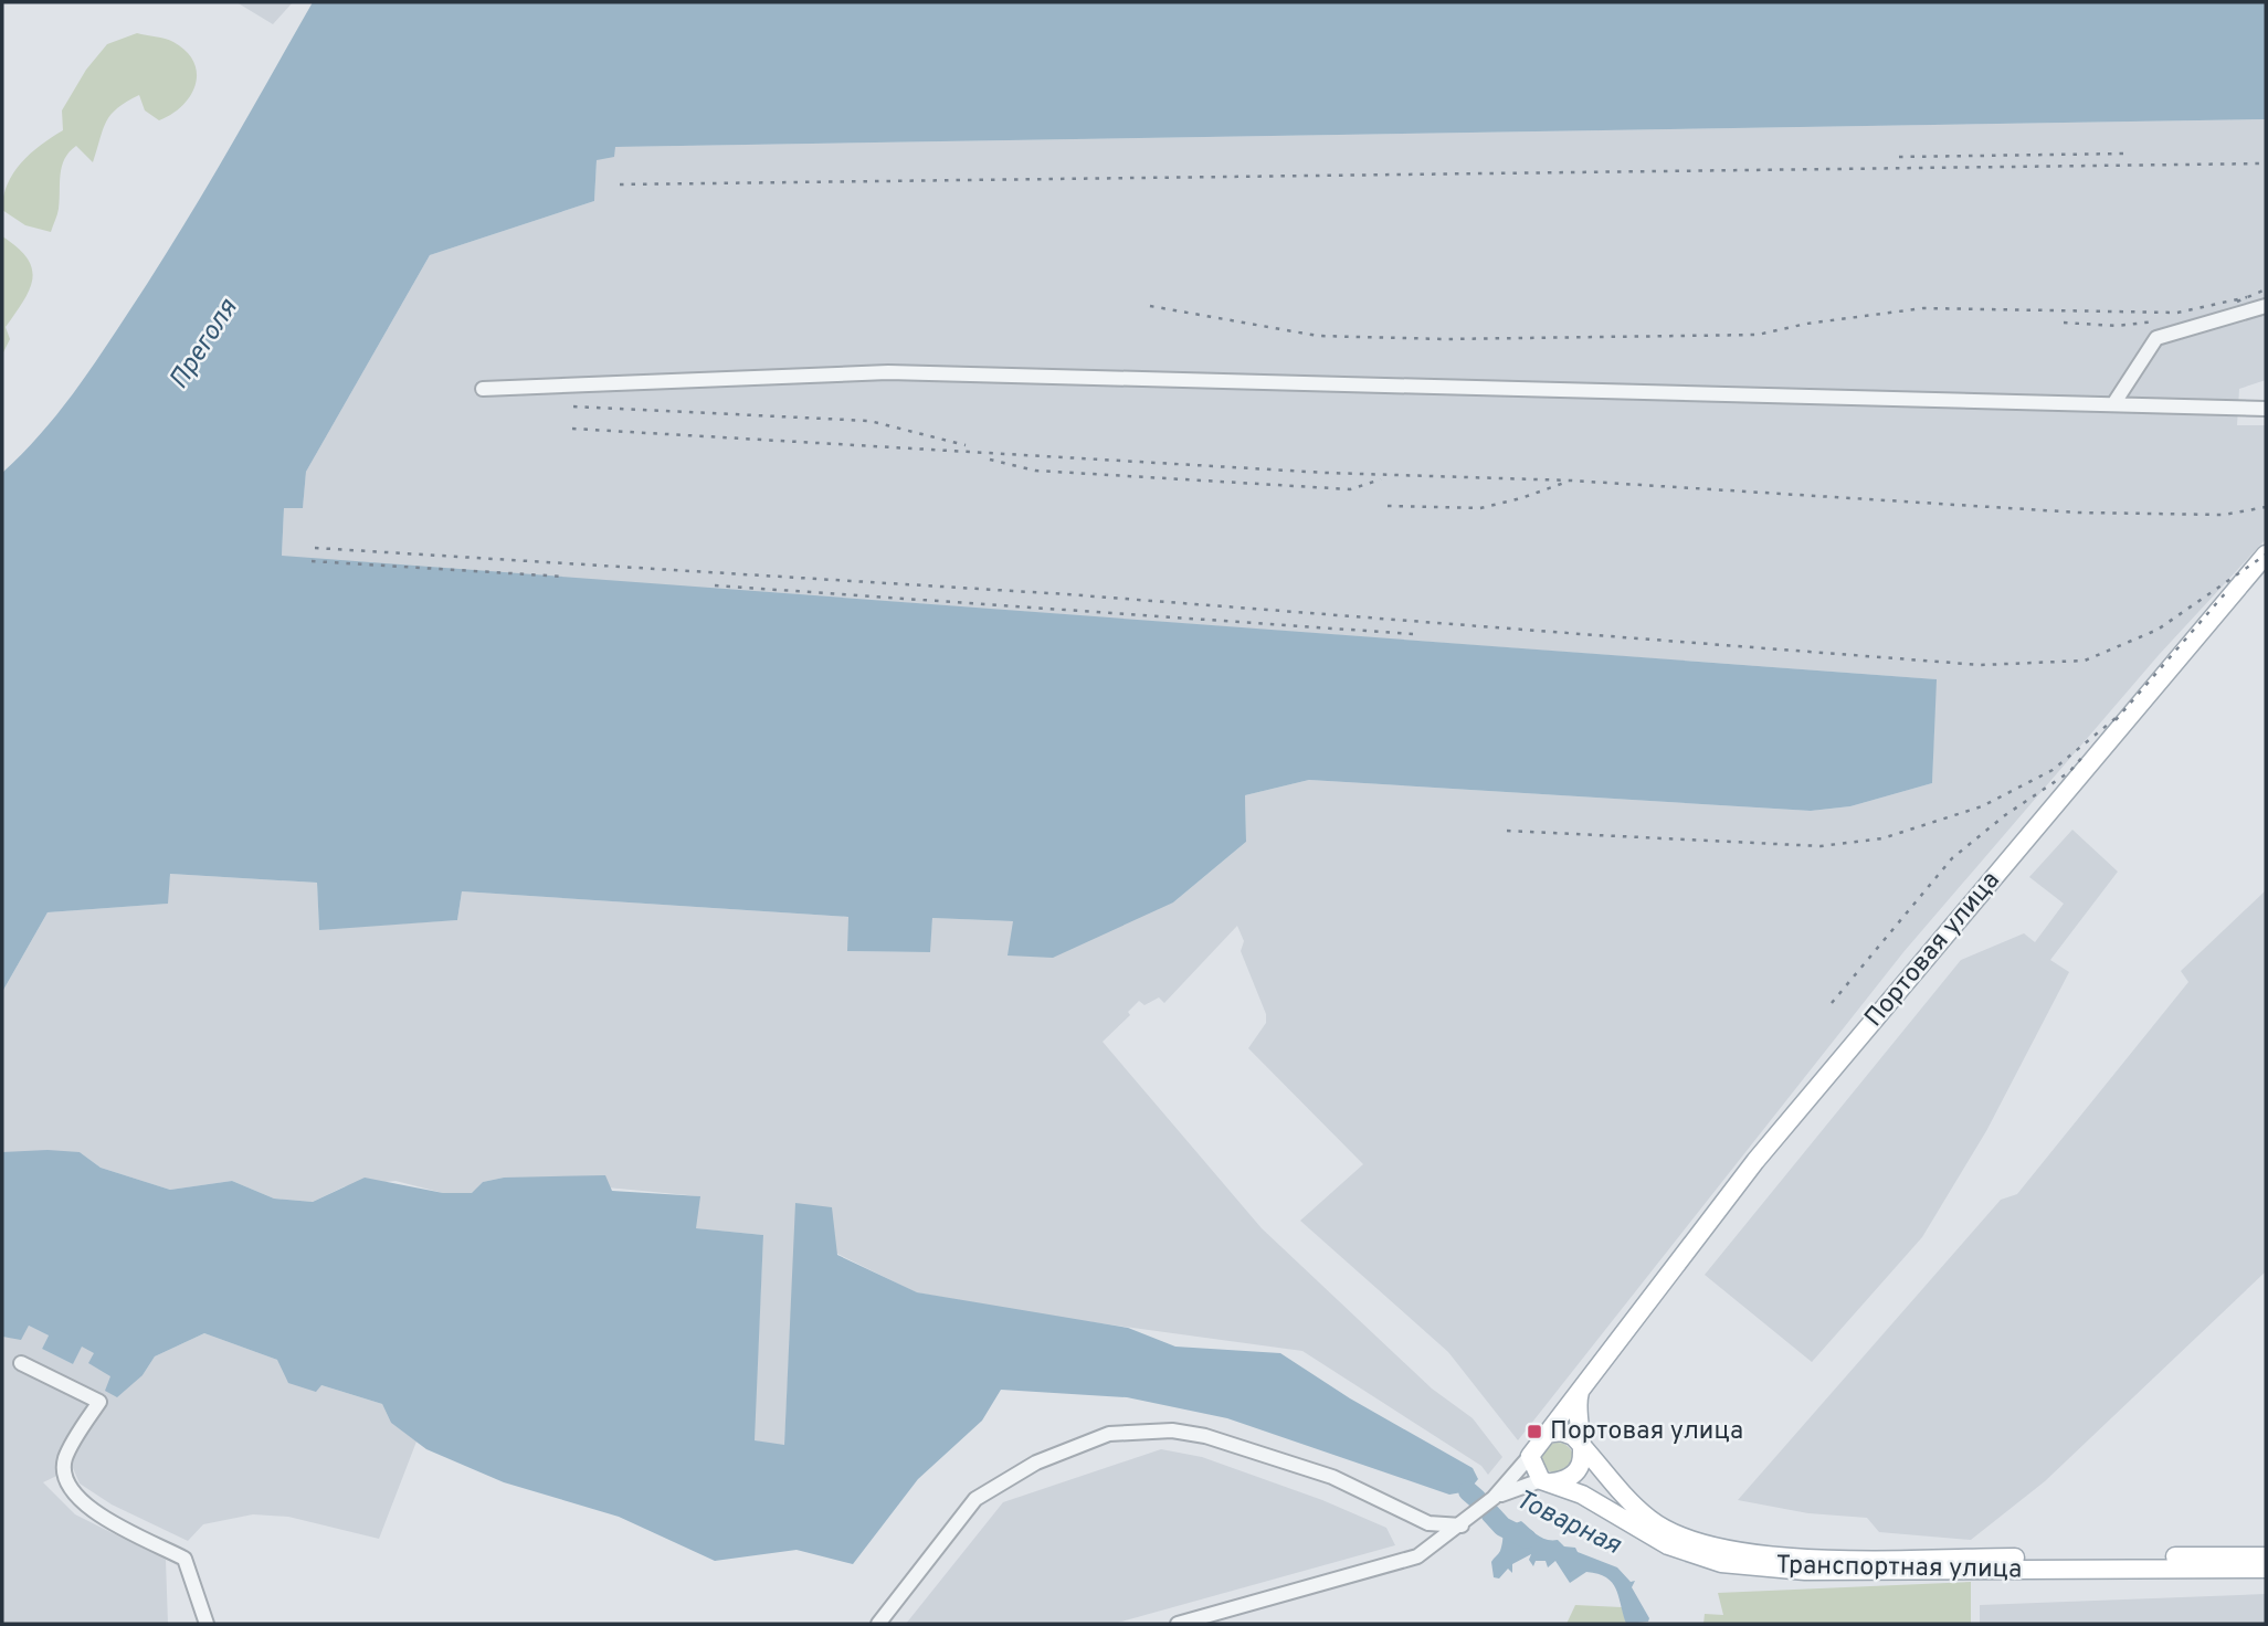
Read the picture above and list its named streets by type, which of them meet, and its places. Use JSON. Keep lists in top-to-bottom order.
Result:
{
  "streets": {
    "main road": ["Портовая улица", "Транспортная улица"]
  },
  "crossings": [
    ["Портовая улица", "Транспортная улица"]
  ],
  "water": ["Преголя", "Товарная"],
  "places": {
    "transit": ["Портовая улица"]
  }
}
